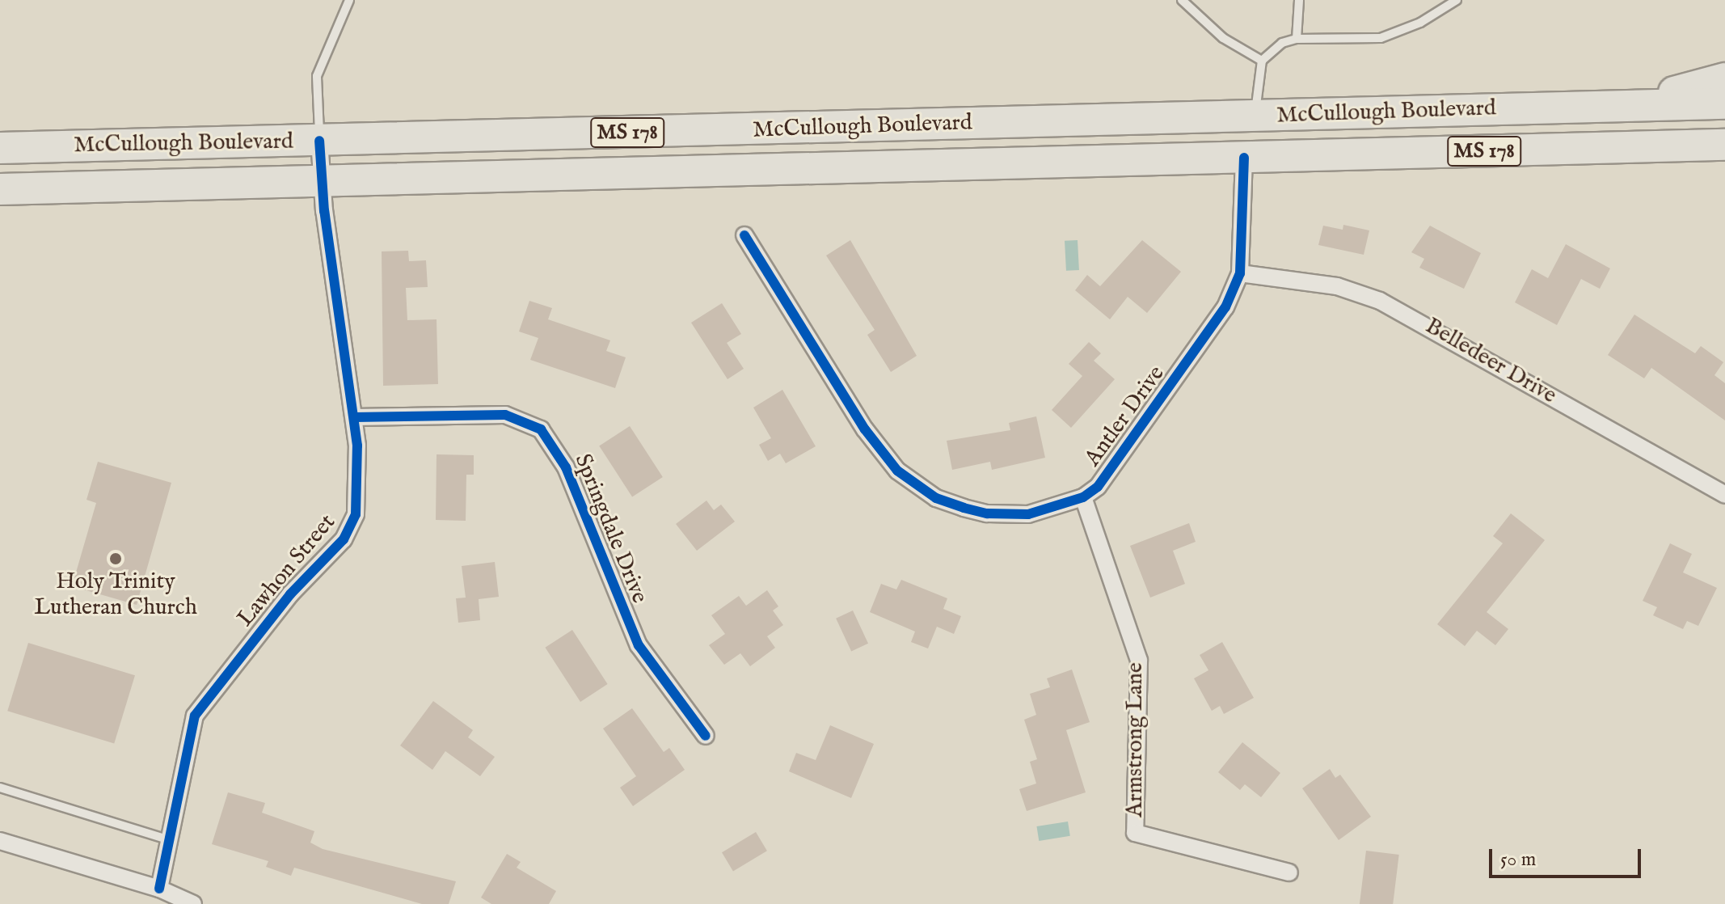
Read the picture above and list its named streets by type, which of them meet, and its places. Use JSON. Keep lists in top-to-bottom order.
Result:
{
  "streets": {
    "highway": ["McCullough Boulevard", "MS 178"],
    "street": [
      "Belledeer Drive",
      "Antler Drive",
      "Springdale Drive",
      "Lawhon Street",
      "Armstrong Lane"
    ]
  },
  "crossings": [
    ["McCullough Boulevard", "Antler Drive"],
    ["McCullough Boulevard", "Lawhon Street"],
    ["Belledeer Drive", "Antler Drive"],
    ["Antler Drive", "Armstrong Lane"],
    ["Springdale Drive", "Lawhon Street"]
  ],
  "places": ["Holy Trinity Lutheran Church"],
  "scale_bar": "50 m"
}
